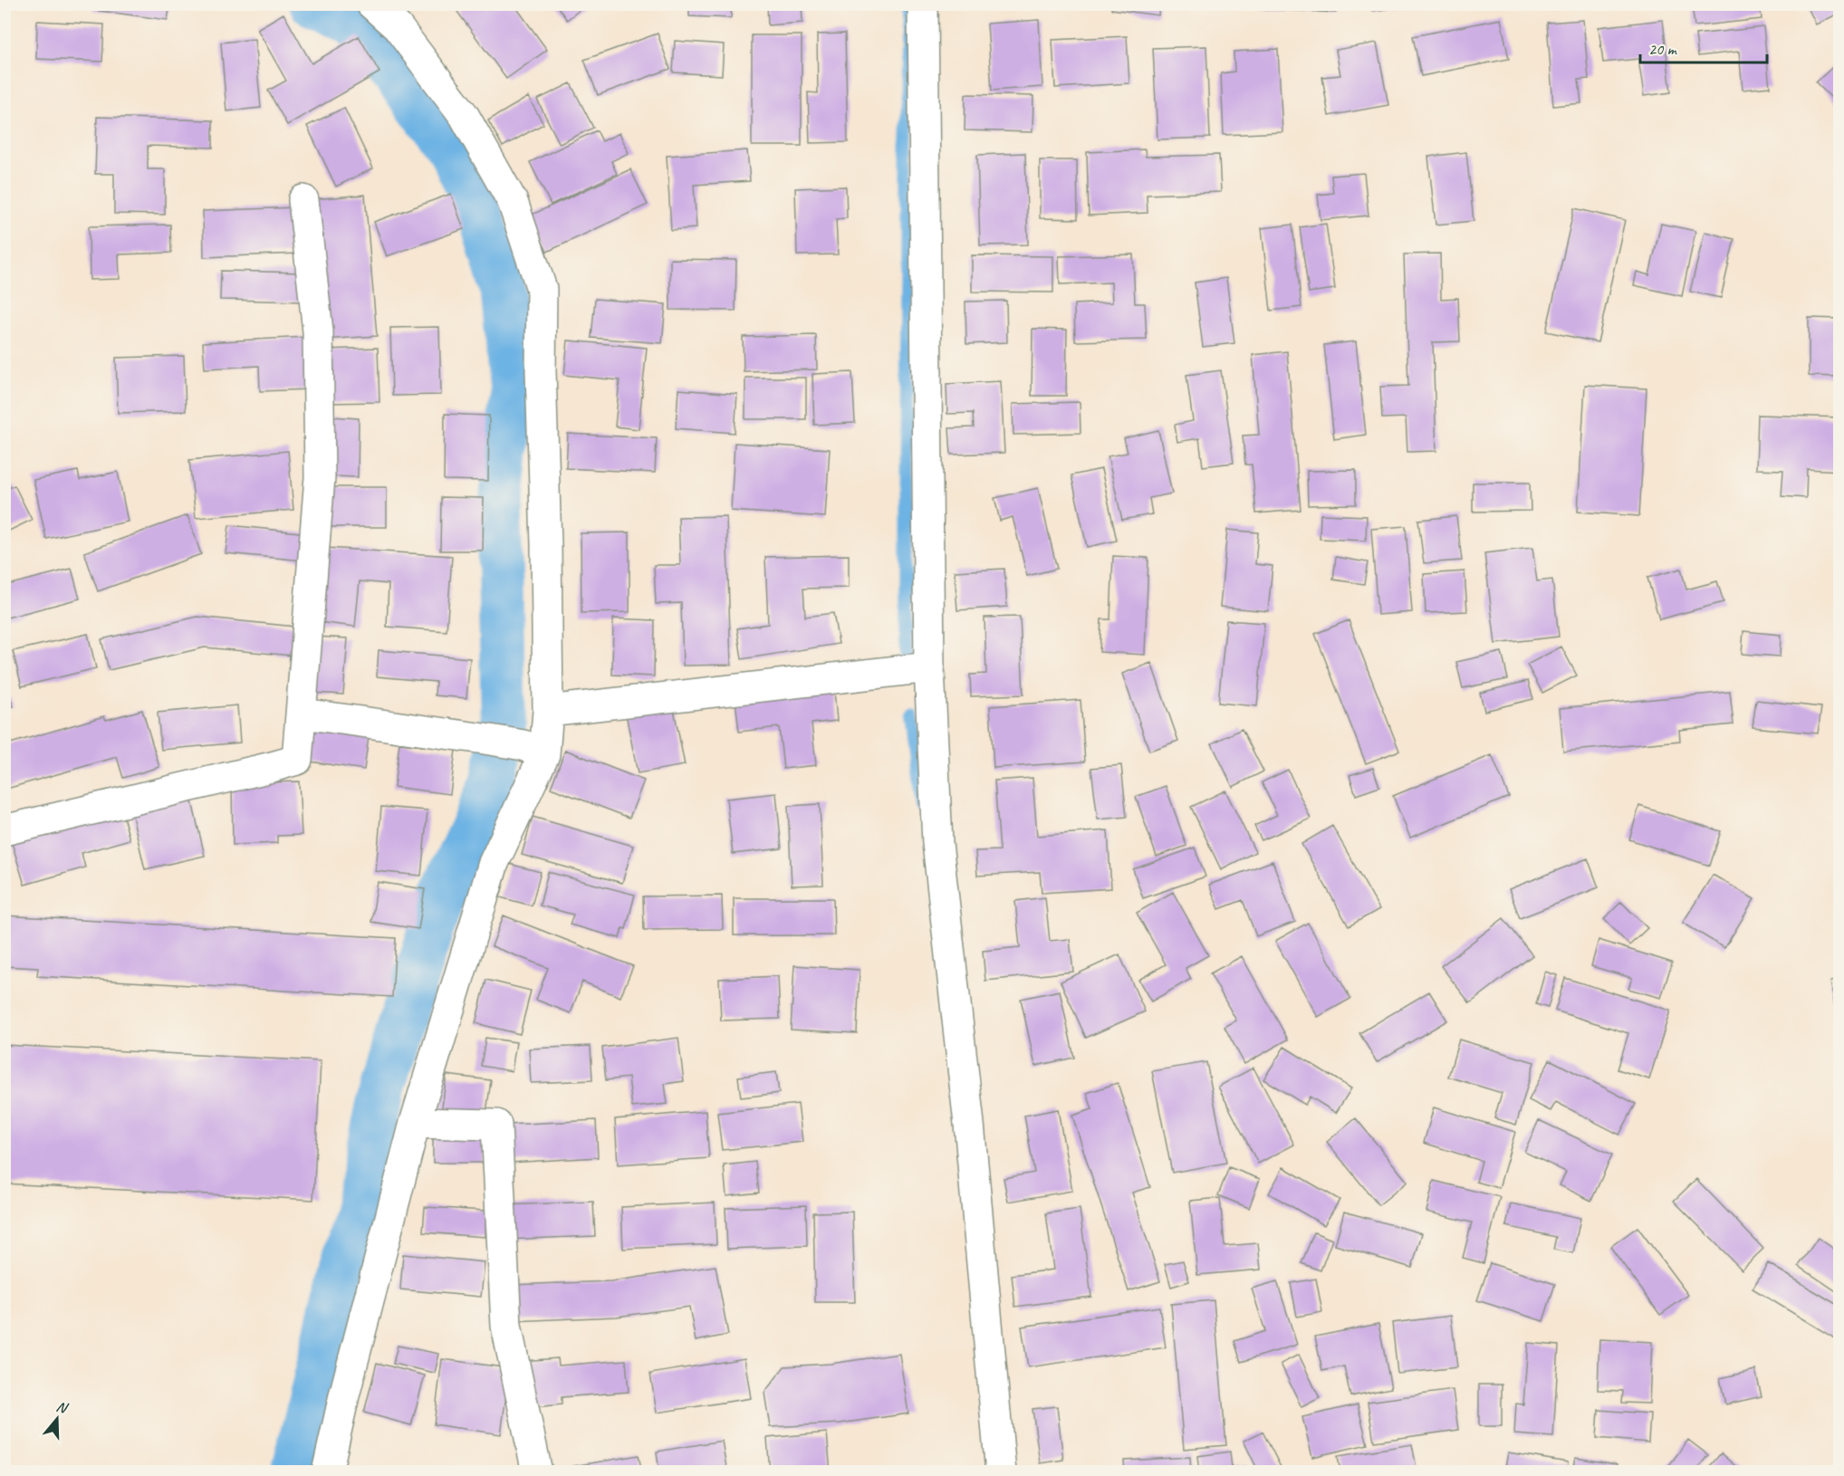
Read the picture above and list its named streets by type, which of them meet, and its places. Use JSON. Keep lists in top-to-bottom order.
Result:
{
  "scale_bar": "20 m",
  "north": "top"
}
